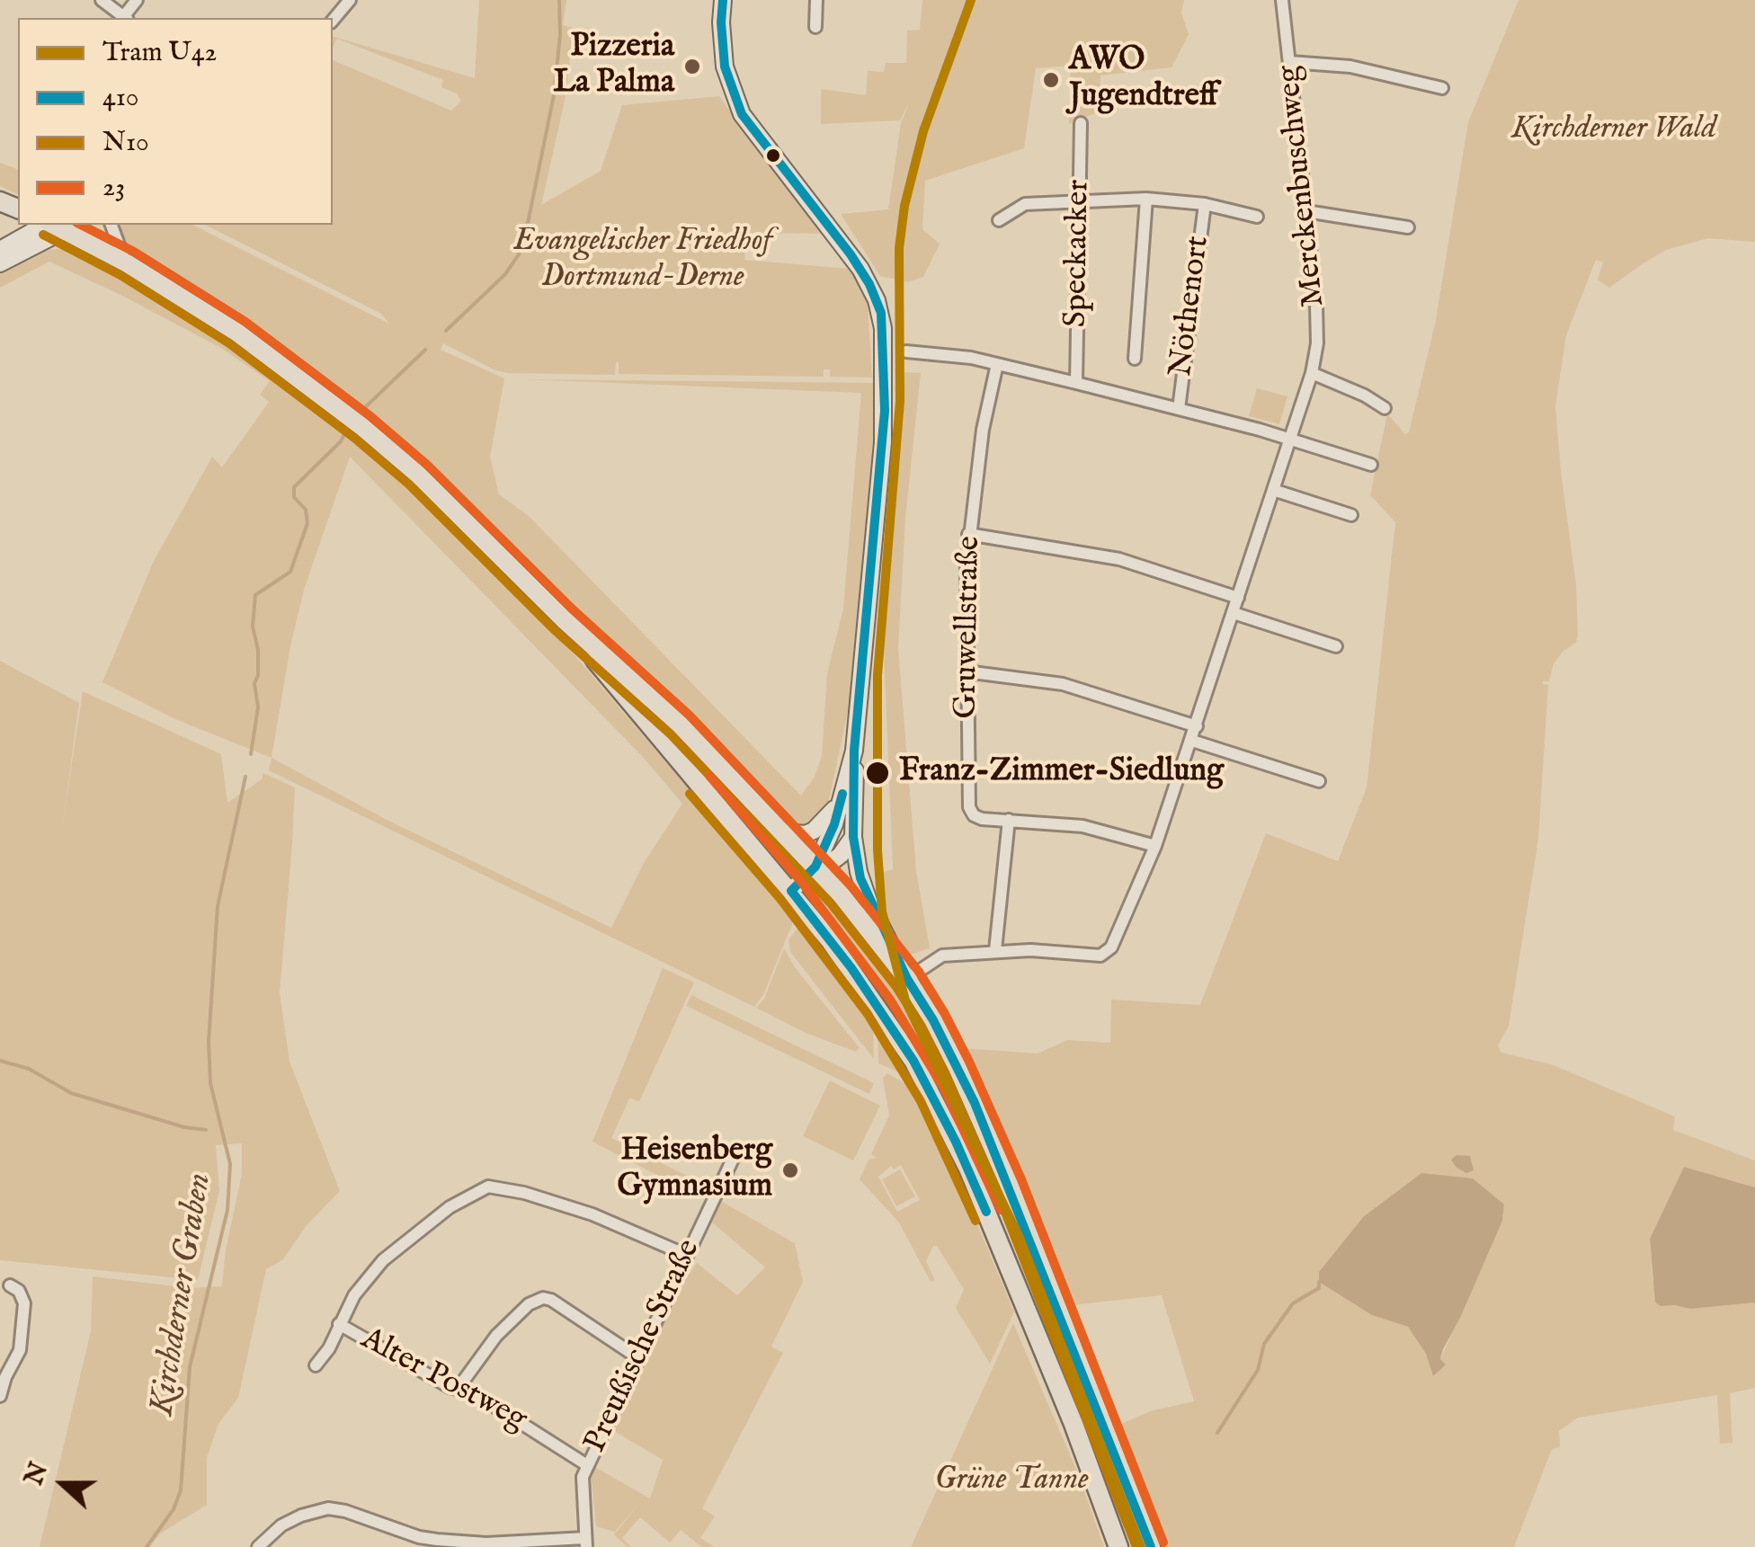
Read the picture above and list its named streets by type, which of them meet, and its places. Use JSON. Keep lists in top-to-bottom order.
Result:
{
  "streets": {
    "street": [
      "Merckenbuschweg",
      "Speckacker",
      "Nöthenort",
      "Gruwellstraße",
      "Preußische Straße",
      "Alter Postweg"
    ]
  },
  "crossings": [
    ["Merckenbuschweg", "Gruwellstraße"],
    ["Preußische Straße", "Alter Postweg"]
  ],
  "water": ["Kirchderner Graben"],
  "parks": ["Kirchderner Wald", "Evangelischer Friedhof Dortmund-Derne", "Grüne Tanne"],
  "places": [
    "Pizzeria La Palma",
    "AWO Jugendtreff",
    "Franz-Zimmer-Siedlung",
    "Heisenberg Gymnasium"
  ],
  "lines": [
    "tram line U42",
    "transit line 410",
    "transit line 23",
    "transit line N10"
  ],
  "legend": [
    "Tram U42",
    "410",
    "N10",
    "23"
  ],
  "north": "left"
}
